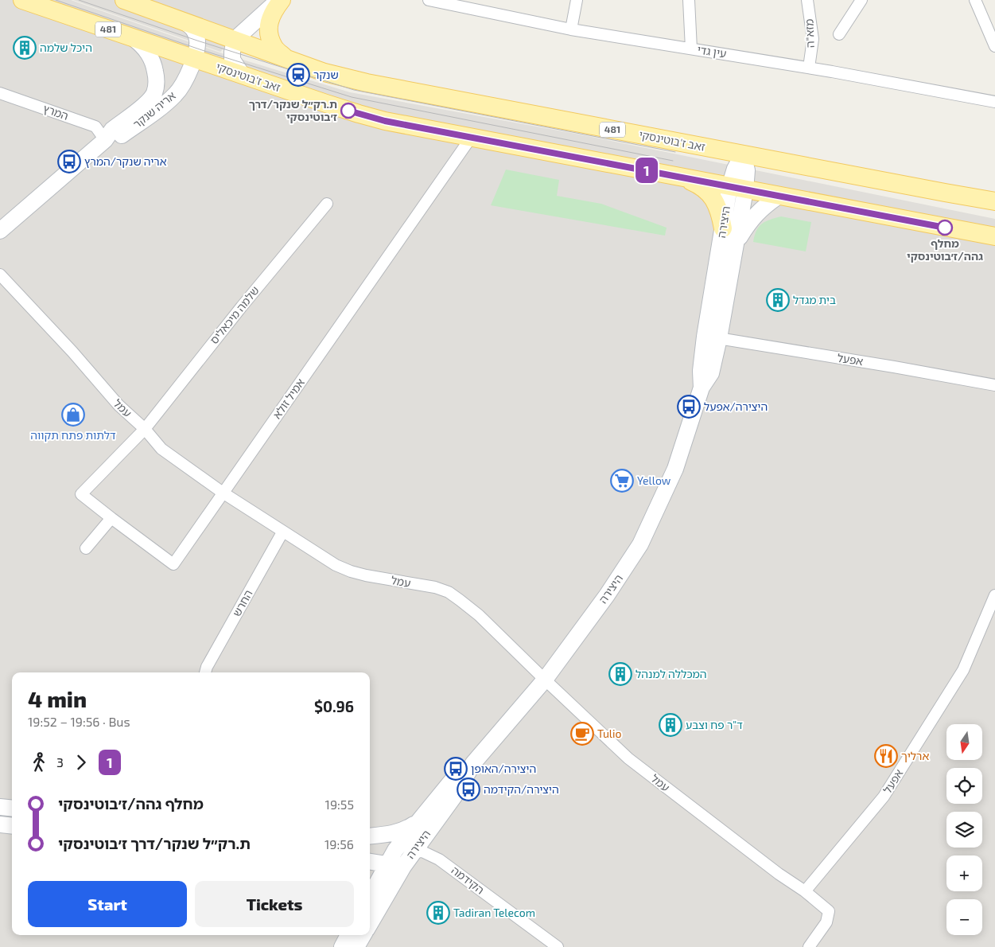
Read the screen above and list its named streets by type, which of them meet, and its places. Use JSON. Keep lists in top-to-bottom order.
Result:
{
  "streets": {
    "main road": ["481", "זאב ז'בוטינסקי"],
    "street": [
      "מזא\"ה",
      "עין גדי",
      "אריה שנקר",
      "המרץ",
      "היצירה",
      "שלמה מיכאליס",
      "אפעל",
      "אמיל זולא",
      "עמל",
      "החרש",
      "הקידמה"
    ]
  },
  "crossings": [
    ["מזא\"ה", "עין גדי"],
    ["זאב ז'בוטינסקי", "אריה שנקר"],
    ["זאב ז'בוטינסקי", "היצירה"],
    ["זאב ז'בוטינסקי", "אמיל זולא"],
    ["אריה שנקר", "המרץ"],
    ["היצירה", "אפעל"],
    ["היצירה", "עמל"],
    ["היצירה", "הקידמה"],
    ["שלמה מיכאליס", "אמיל זולא"],
    ["שלמה מיכאליס", "עמל"],
    ["אפעל", "עמל"],
    ["אמיל זולא", "עמל"],
    ["עמל", "החרש"]
  ],
  "places": {
    "building": [
      "היכל שלמה",
      "בית מגדל",
      "המכללה למנהל",
      "ד\"ר פח וצבע",
      "Tadiran Telecom"
    ],
    "station": ["שנקר"],
    "other": ["ת.רק״ל שנקר/דרך ז׳בוטינסקי", "מחלף גהה/ז׳בוטינסקי"],
    "bus stop": [
      "אריה שנקר/המרץ",
      "היצירה/אפעל",
      "היצירה/האופן",
      "היצירה/הקידמה"
    ],
    "shop": ["דלתות פתח תקווה"],
    "supermarket": ["Yellow"],
    "cafe": ["Tulio"],
    "restaurant": ["ארליך"]
  },
  "lines": ["bus line 1"],
  "north": "bottom",
  "page": {
    "on_map": "1",
    "heading": ["4 min", "19:52 – 19:56 · Bus", "$0.96"],
    "map_buttons": ["+", "−"],
    "legs": ["3", "1"],
    "list": [
      {
        "name": "מחלף גהה/ז׳בוטינסקי",
        "value": "19:55"
      },
      {
        "name": "ת.רק״ל שנקר/דרך ז׳בוטינסקי",
        "value": "19:56"
      }
    ],
    "buttons": ["Start", "Tickets"]
  }
}
